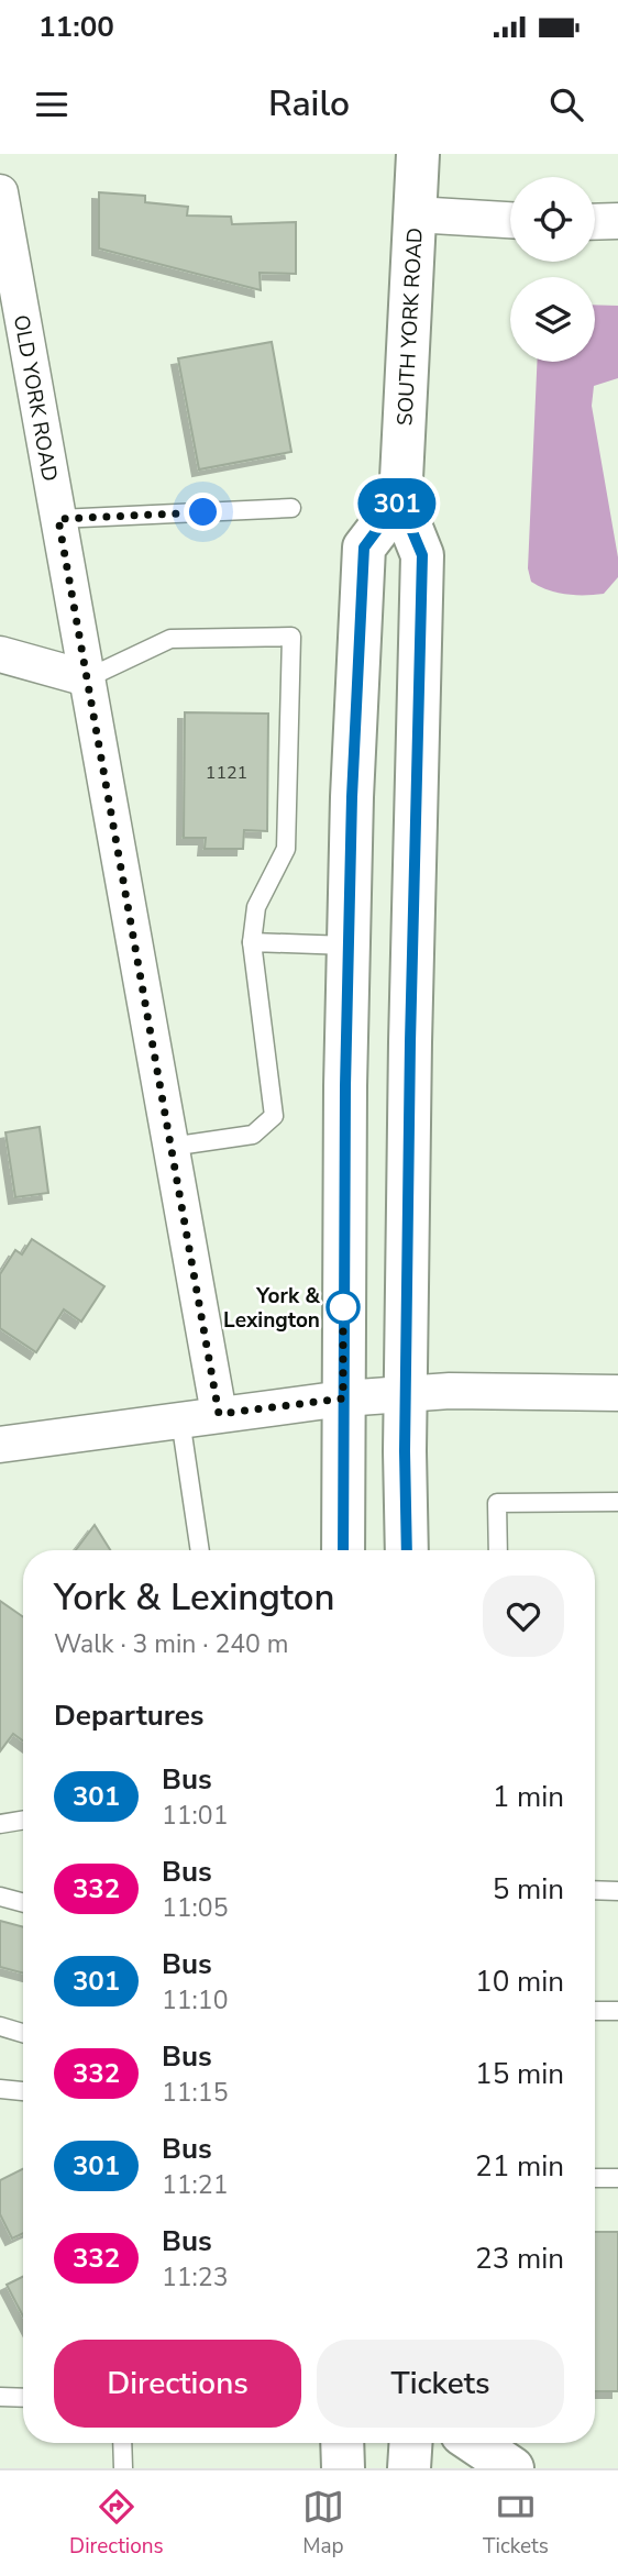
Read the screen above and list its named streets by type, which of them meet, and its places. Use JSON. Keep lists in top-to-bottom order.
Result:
{
  "streets": {
    "main road": ["SOUTH YORK ROAD"],
    "street": ["OLD YORK ROAD"]
  },
  "places": ["York & Lexington"],
  "lines": ["bus line 301"],
  "house_numbers": ["1121"],
  "page": {
    "status": "11:00",
    "header": "Railo",
    "on_map": "301",
    "heading": [
      ["York & Lexington", "Walk · 3 min · 240 m"],
      "Departures"
    ],
    "list": [
      {
        "mark": "301",
        "name": "Bus",
        "note": "11:01",
        "value": "1 min"
      },
      {
        "mark": "332",
        "name": "Bus",
        "note": "11:05",
        "value": "5 min"
      },
      {
        "mark": "301",
        "name": "Bus",
        "note": "11:10",
        "value": "10 min"
      },
      {
        "mark": "332",
        "name": "Bus",
        "note": "11:15",
        "value": "15 min"
      },
      {
        "mark": "301",
        "name": "Bus",
        "note": "11:21",
        "value": "21 min"
      },
      {
        "mark": "332",
        "name": "Bus",
        "note": "11:23",
        "value": "23 min"
      }
    ],
    "buttons": ["Directions", "Tickets"],
    "tabs": ["Directions", "Map", "Tickets"]
  }
}
